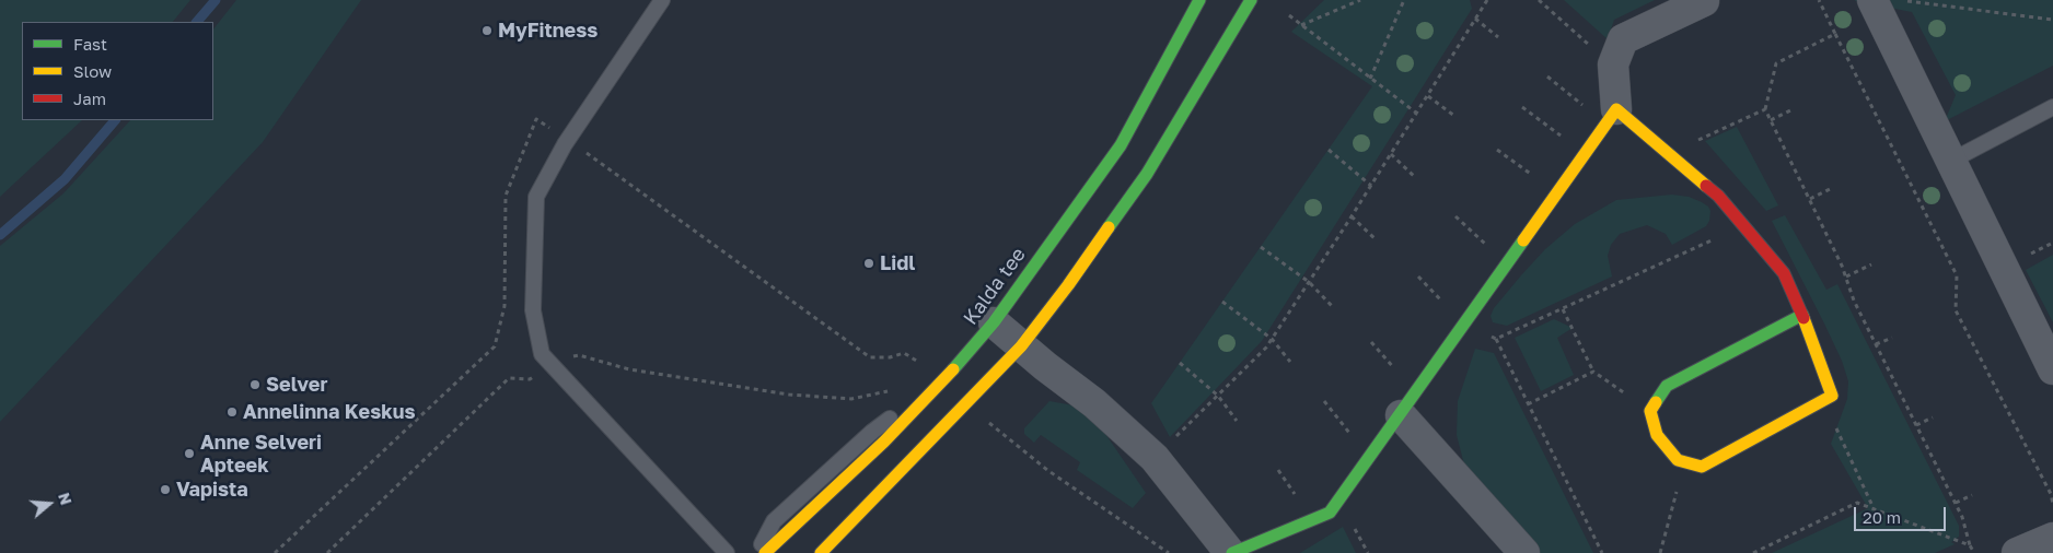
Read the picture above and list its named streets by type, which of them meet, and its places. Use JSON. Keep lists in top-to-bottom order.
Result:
{
  "streets": {
    "street": ["Kalda tee"]
  },
  "places": [
    "MyFitness",
    "Lidl",
    "Selver",
    "Annelinna Keskus",
    "Anne Selveri Apteek",
    "Vapista"
  ],
  "legend": ["Fast", "Slow", "Jam"],
  "scale_bar": "20 m",
  "north": "right"
}
